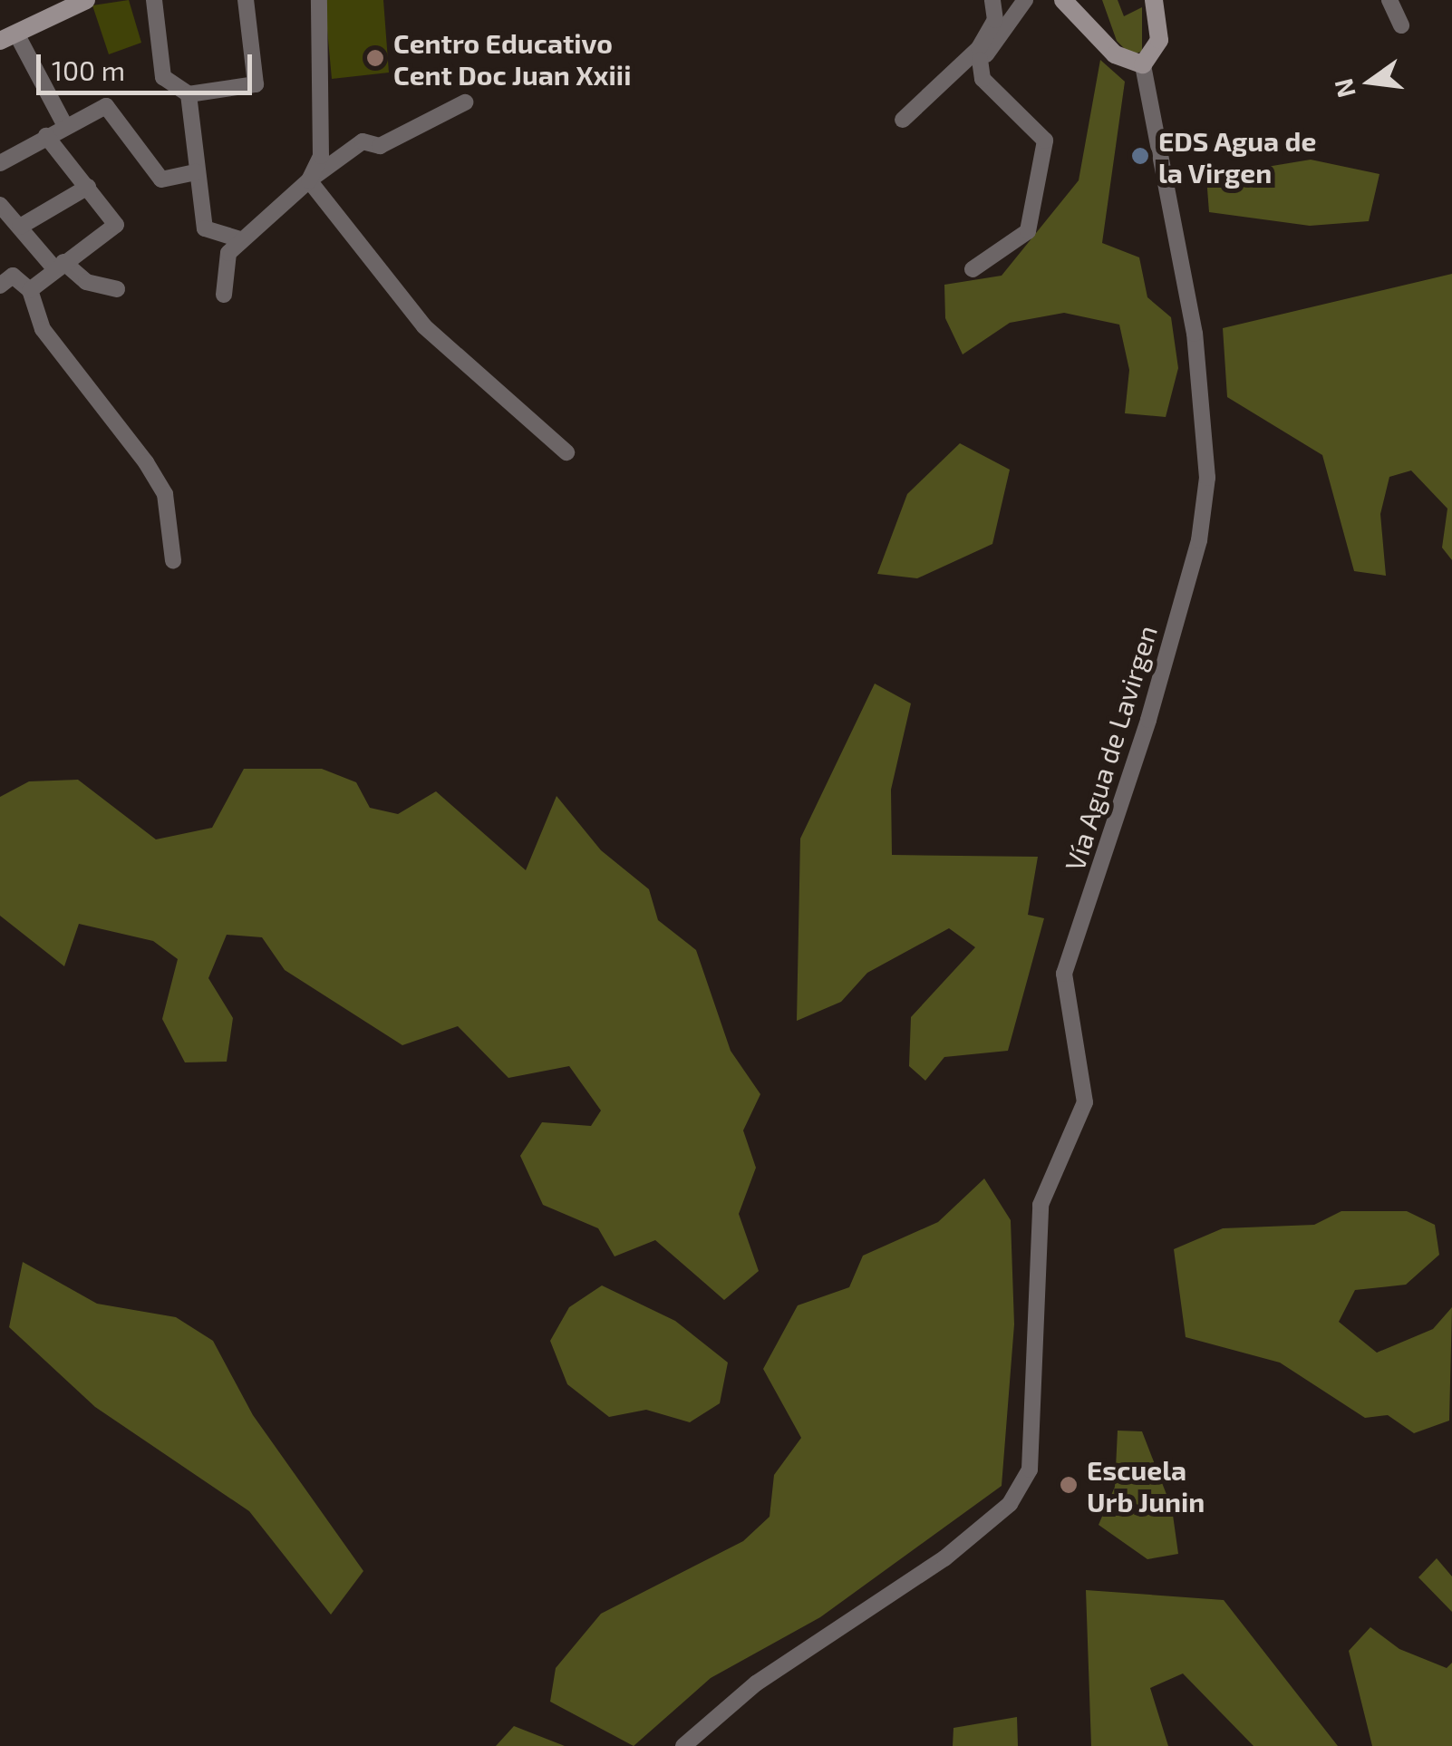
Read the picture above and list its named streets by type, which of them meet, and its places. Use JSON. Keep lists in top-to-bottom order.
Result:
{
  "streets": {
    "street": ["Vía Agua de Lavirgen"]
  },
  "places": ["Centro Educativo Cent Doc Juan Xxiii", "EDS Agua de la Virgen", "Escuela Urb Junin"],
  "scale_bar": "100 m",
  "north": "left"
}
